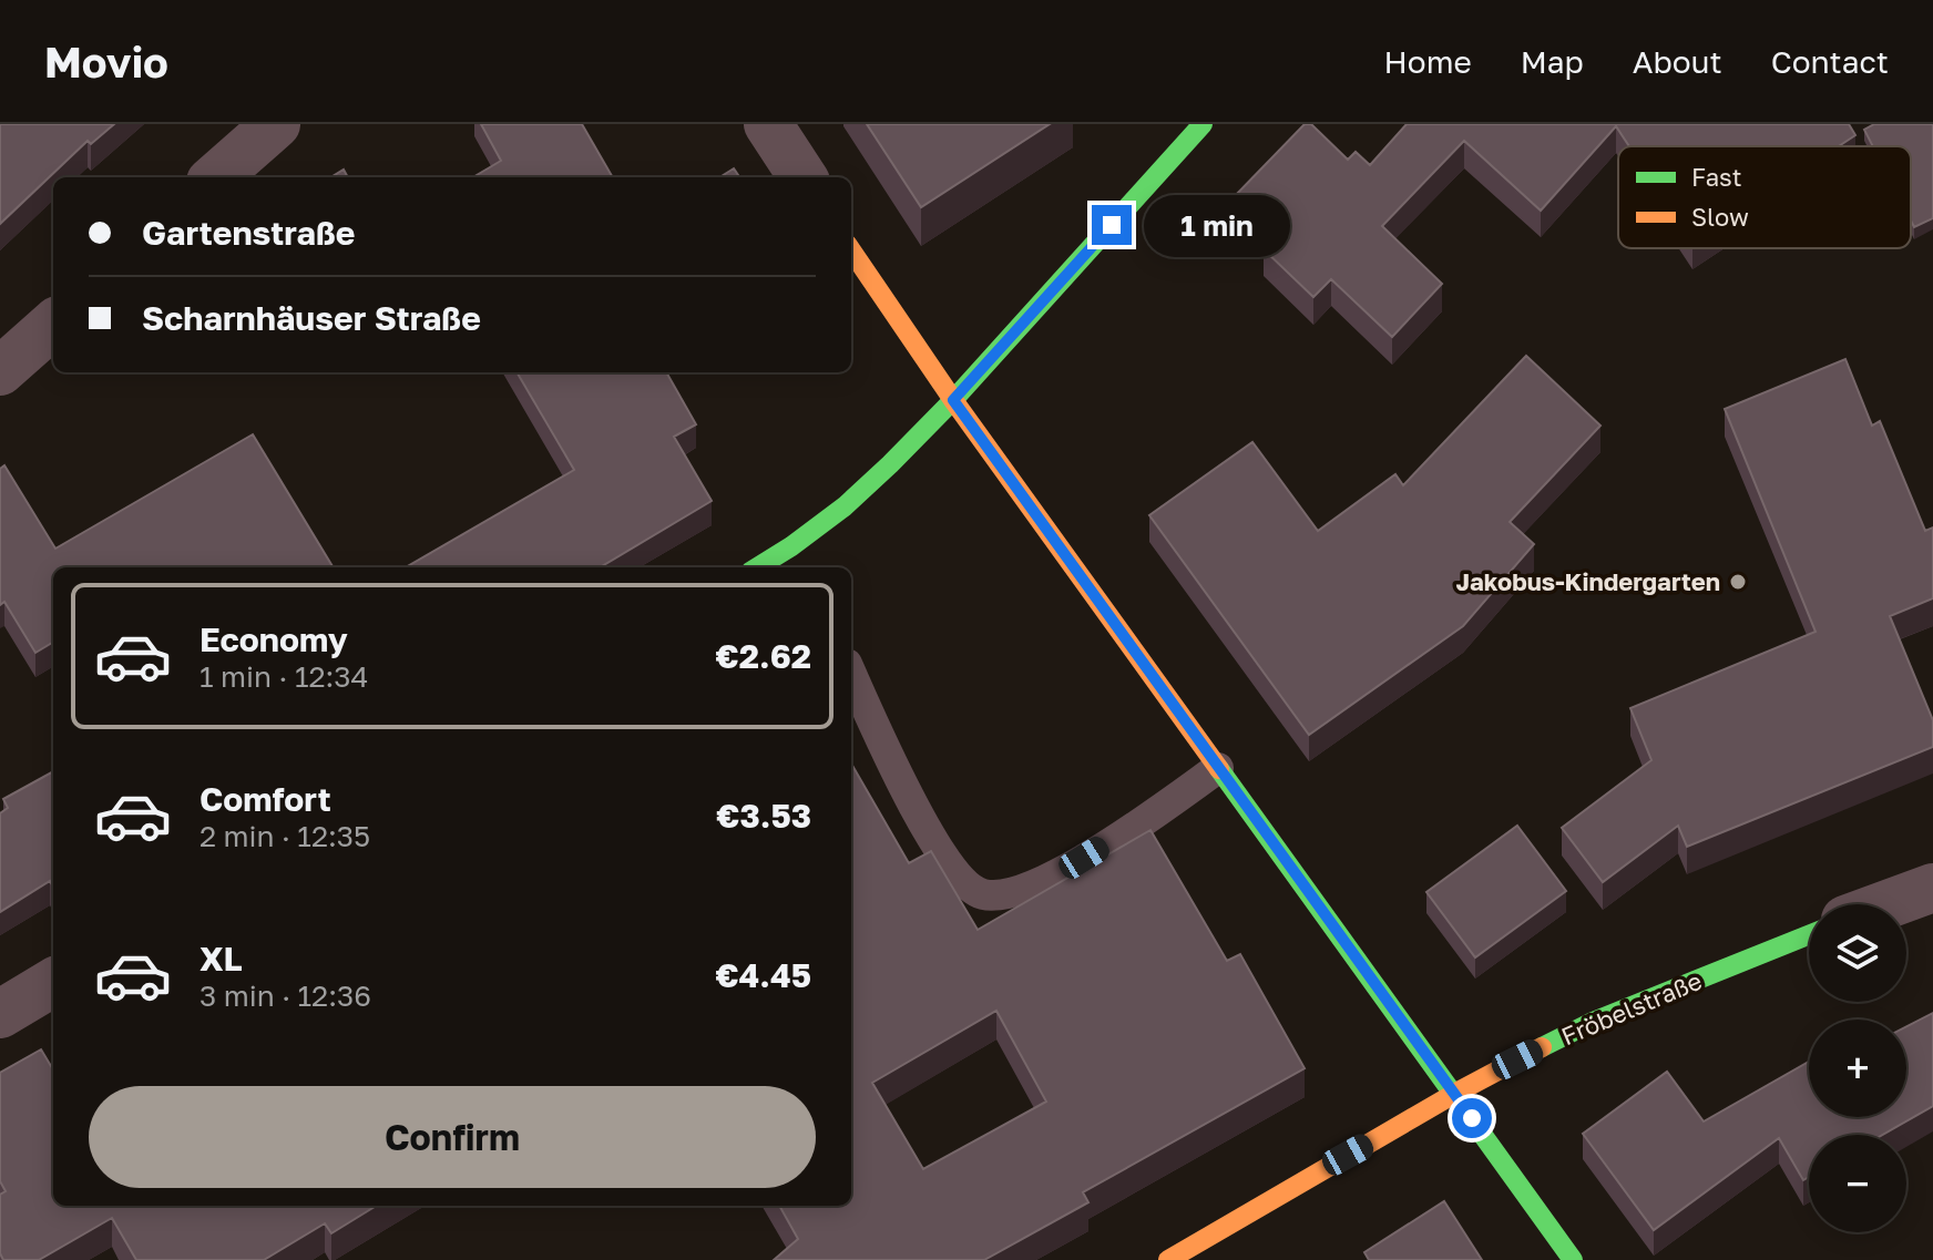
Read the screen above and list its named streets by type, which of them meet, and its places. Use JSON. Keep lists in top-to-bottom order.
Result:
{
  "streets": {
    "street": ["Fröbelstraße"]
  },
  "places": ["Jakobus-Kindergarten"],
  "legend": ["Fast", "Slow"],
  "page": {
    "header": "Movio",
    "nav": [
      "Home",
      "Map",
      "About",
      "Contact"
    ],
    "banner": ["Gartenstraße", "Scharnhäuser Straße"],
    "bubble": "1 min",
    "list": [
      {
        "name": "Economy",
        "note": "1 min · 12:34",
        "value": "€2.62"
      },
      {
        "name": "Comfort",
        "note": "2 min · 12:35",
        "value": "€3.53"
      },
      {
        "name": "XL",
        "note": "3 min · 12:36",
        "value": "€4.45"
      }
    ],
    "map_buttons": ["+", "−"],
    "buttons": "Confirm"
  }
}
